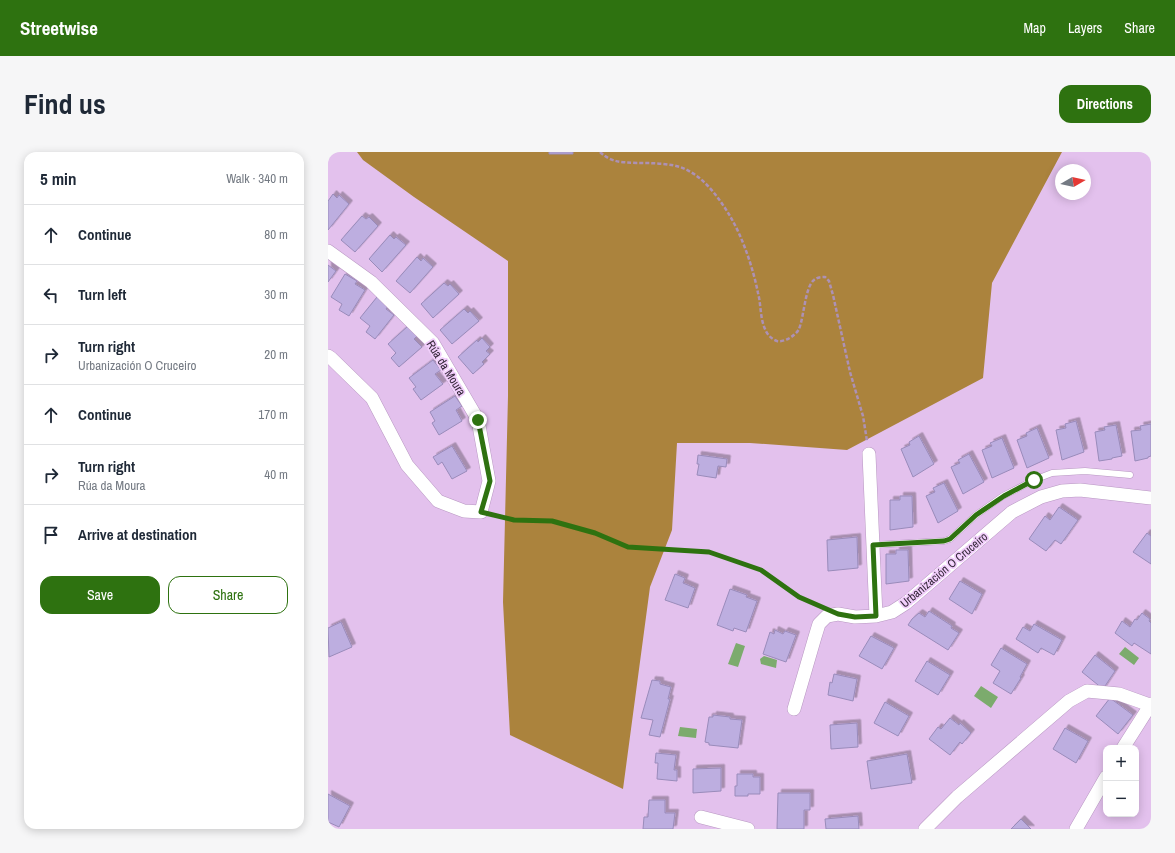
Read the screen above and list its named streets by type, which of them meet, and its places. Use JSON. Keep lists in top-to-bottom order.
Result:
{
  "streets": {
    "street": ["Rúa da Moura", "Urbanización O Cruceiro"]
  },
  "north": "right",
  "page": {
    "header": "Streetwise",
    "nav": ["Map", "Layers", "Share"],
    "title": "Find us",
    "buttons": [
      "Directions",
      ["Save", "Share"]
    ],
    "heading": ["5 min", "Walk · 340 m"],
    "list": [
      ["Continue", "80 m"],
      ["Turn left", "30 m"],
      ["Turn right", "Urbanización O Cruceiro", "20 m"],
      ["Continue", "170 m"],
      ["Turn right", "Rúa da Moura", "40 m"],
      "Arrive at destination"
    ],
    "map_buttons": ["+", "−"]
  }
}
